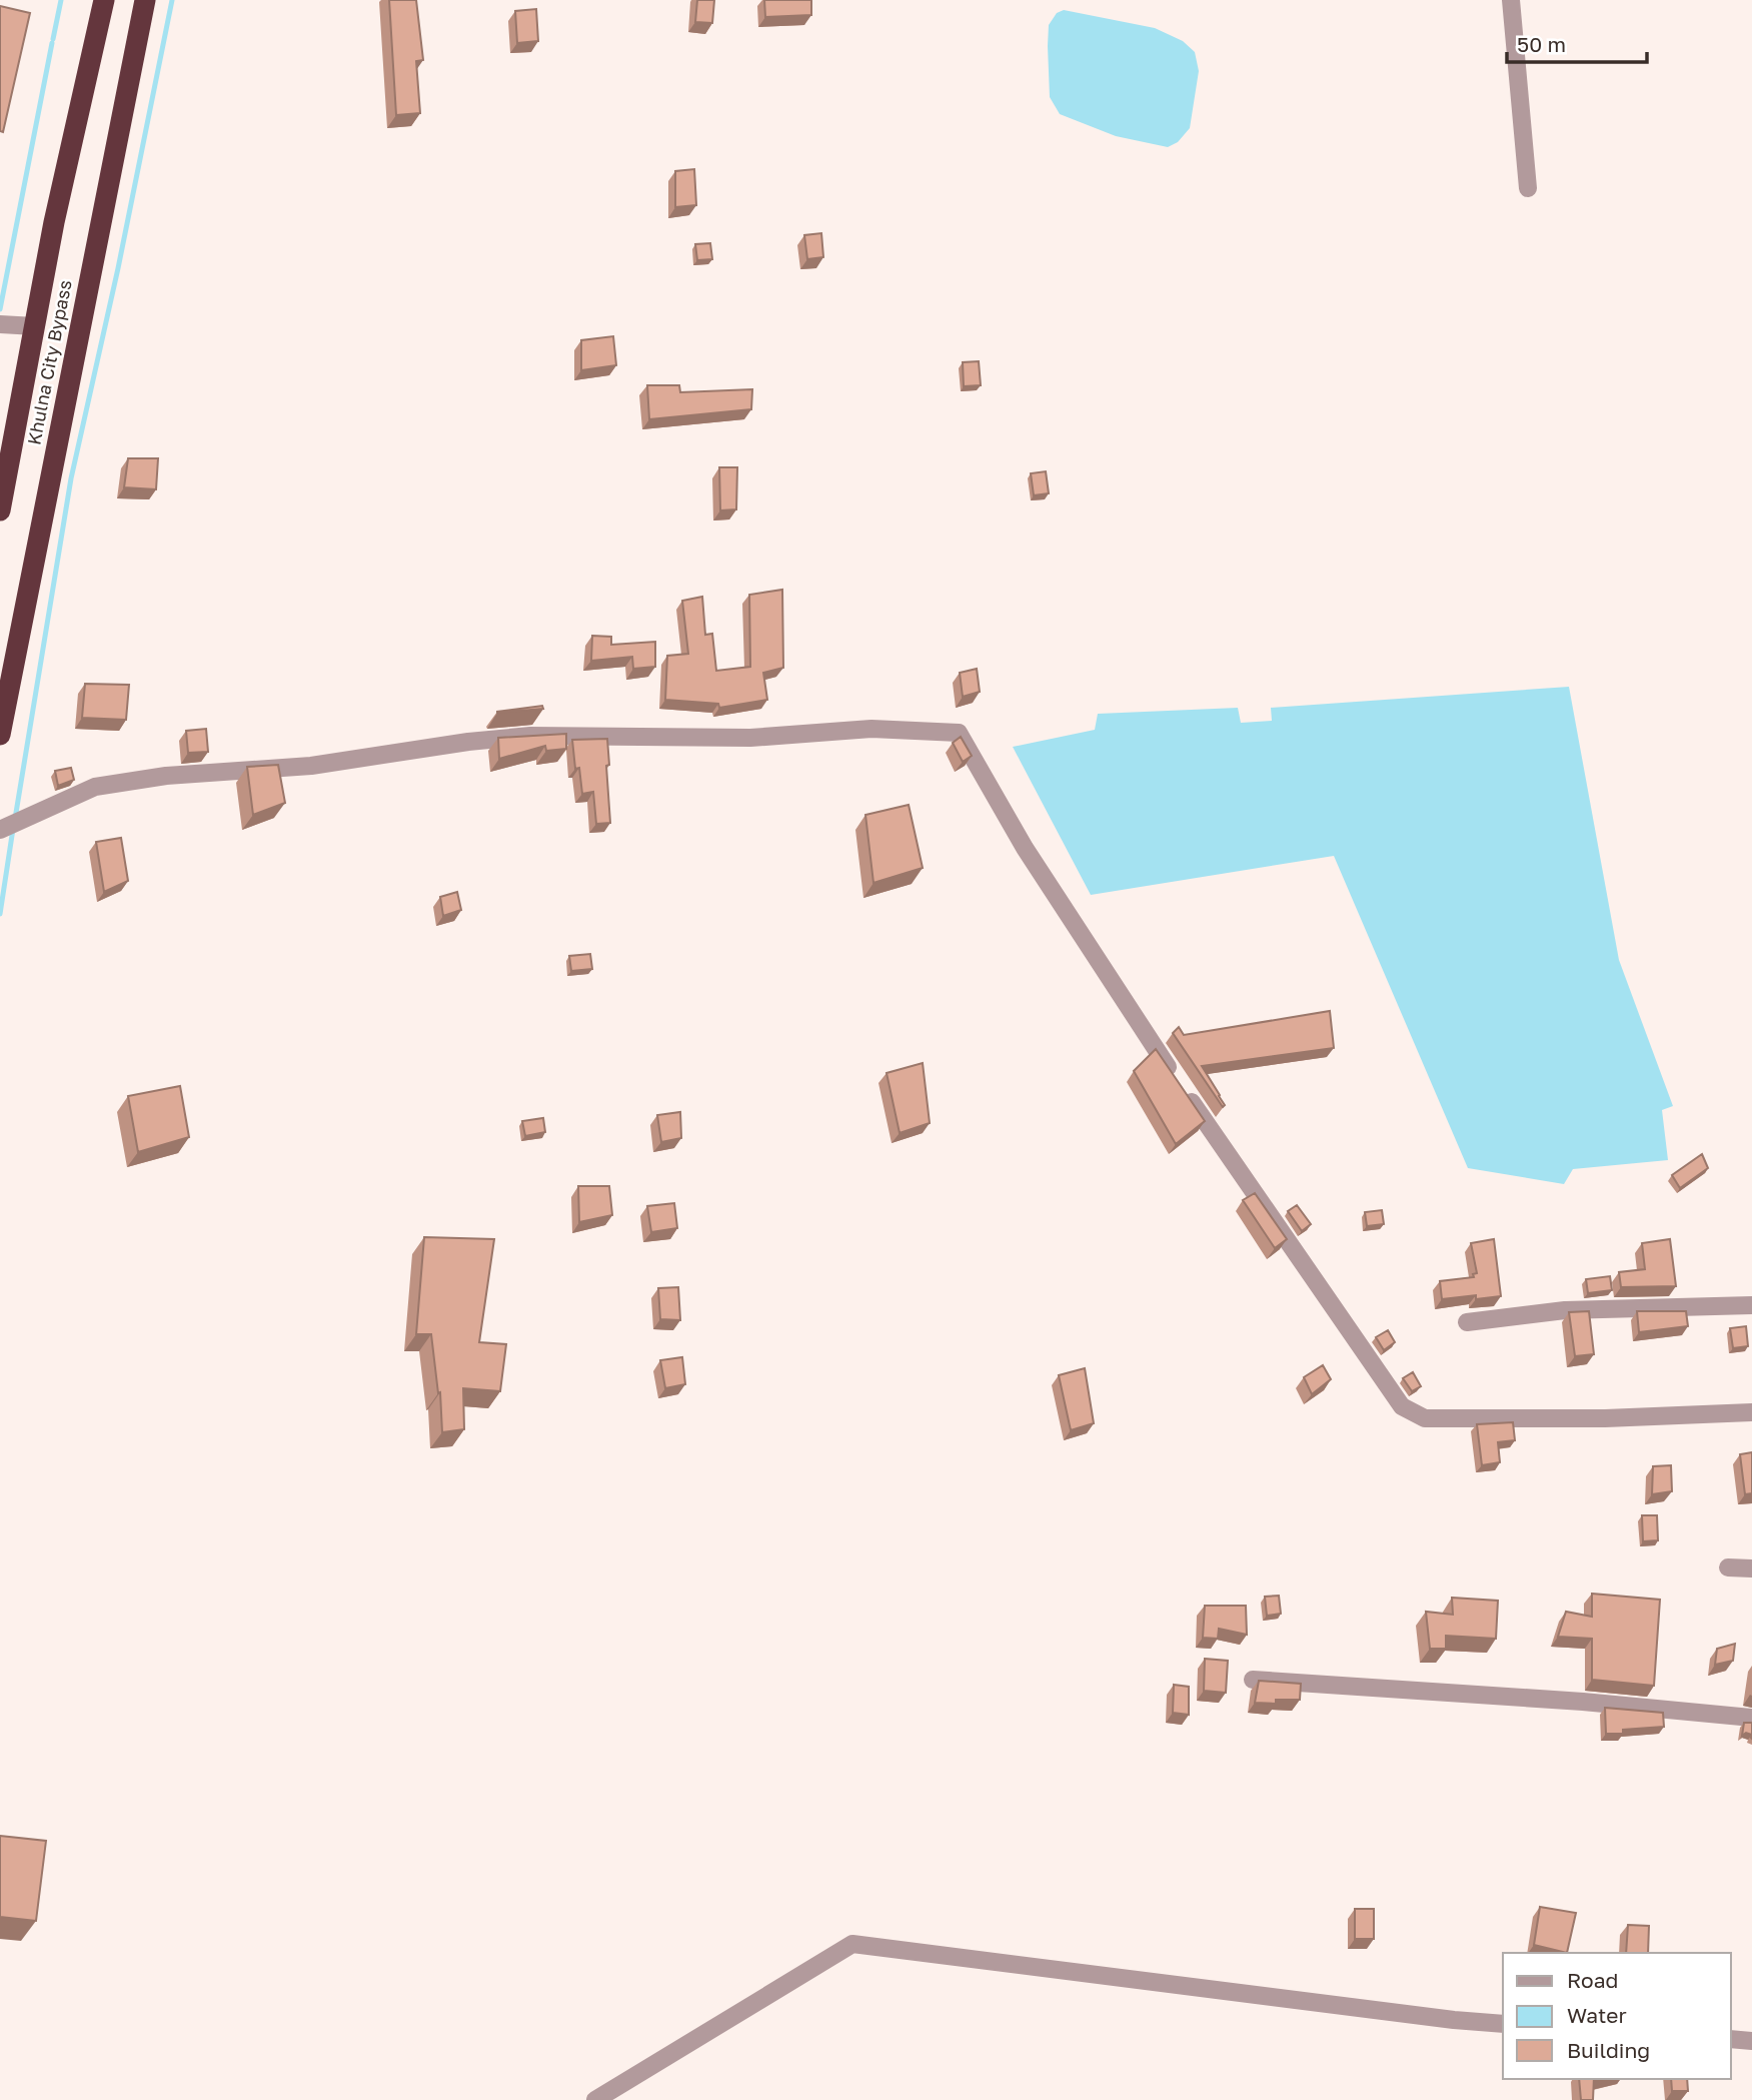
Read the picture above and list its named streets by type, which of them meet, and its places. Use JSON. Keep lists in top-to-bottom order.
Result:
{
  "streets": {
    "highway": ["Khulna City Bypass"]
  },
  "legend": ["Road", "Water", "Building"],
  "scale_bar": "50 m"
}
